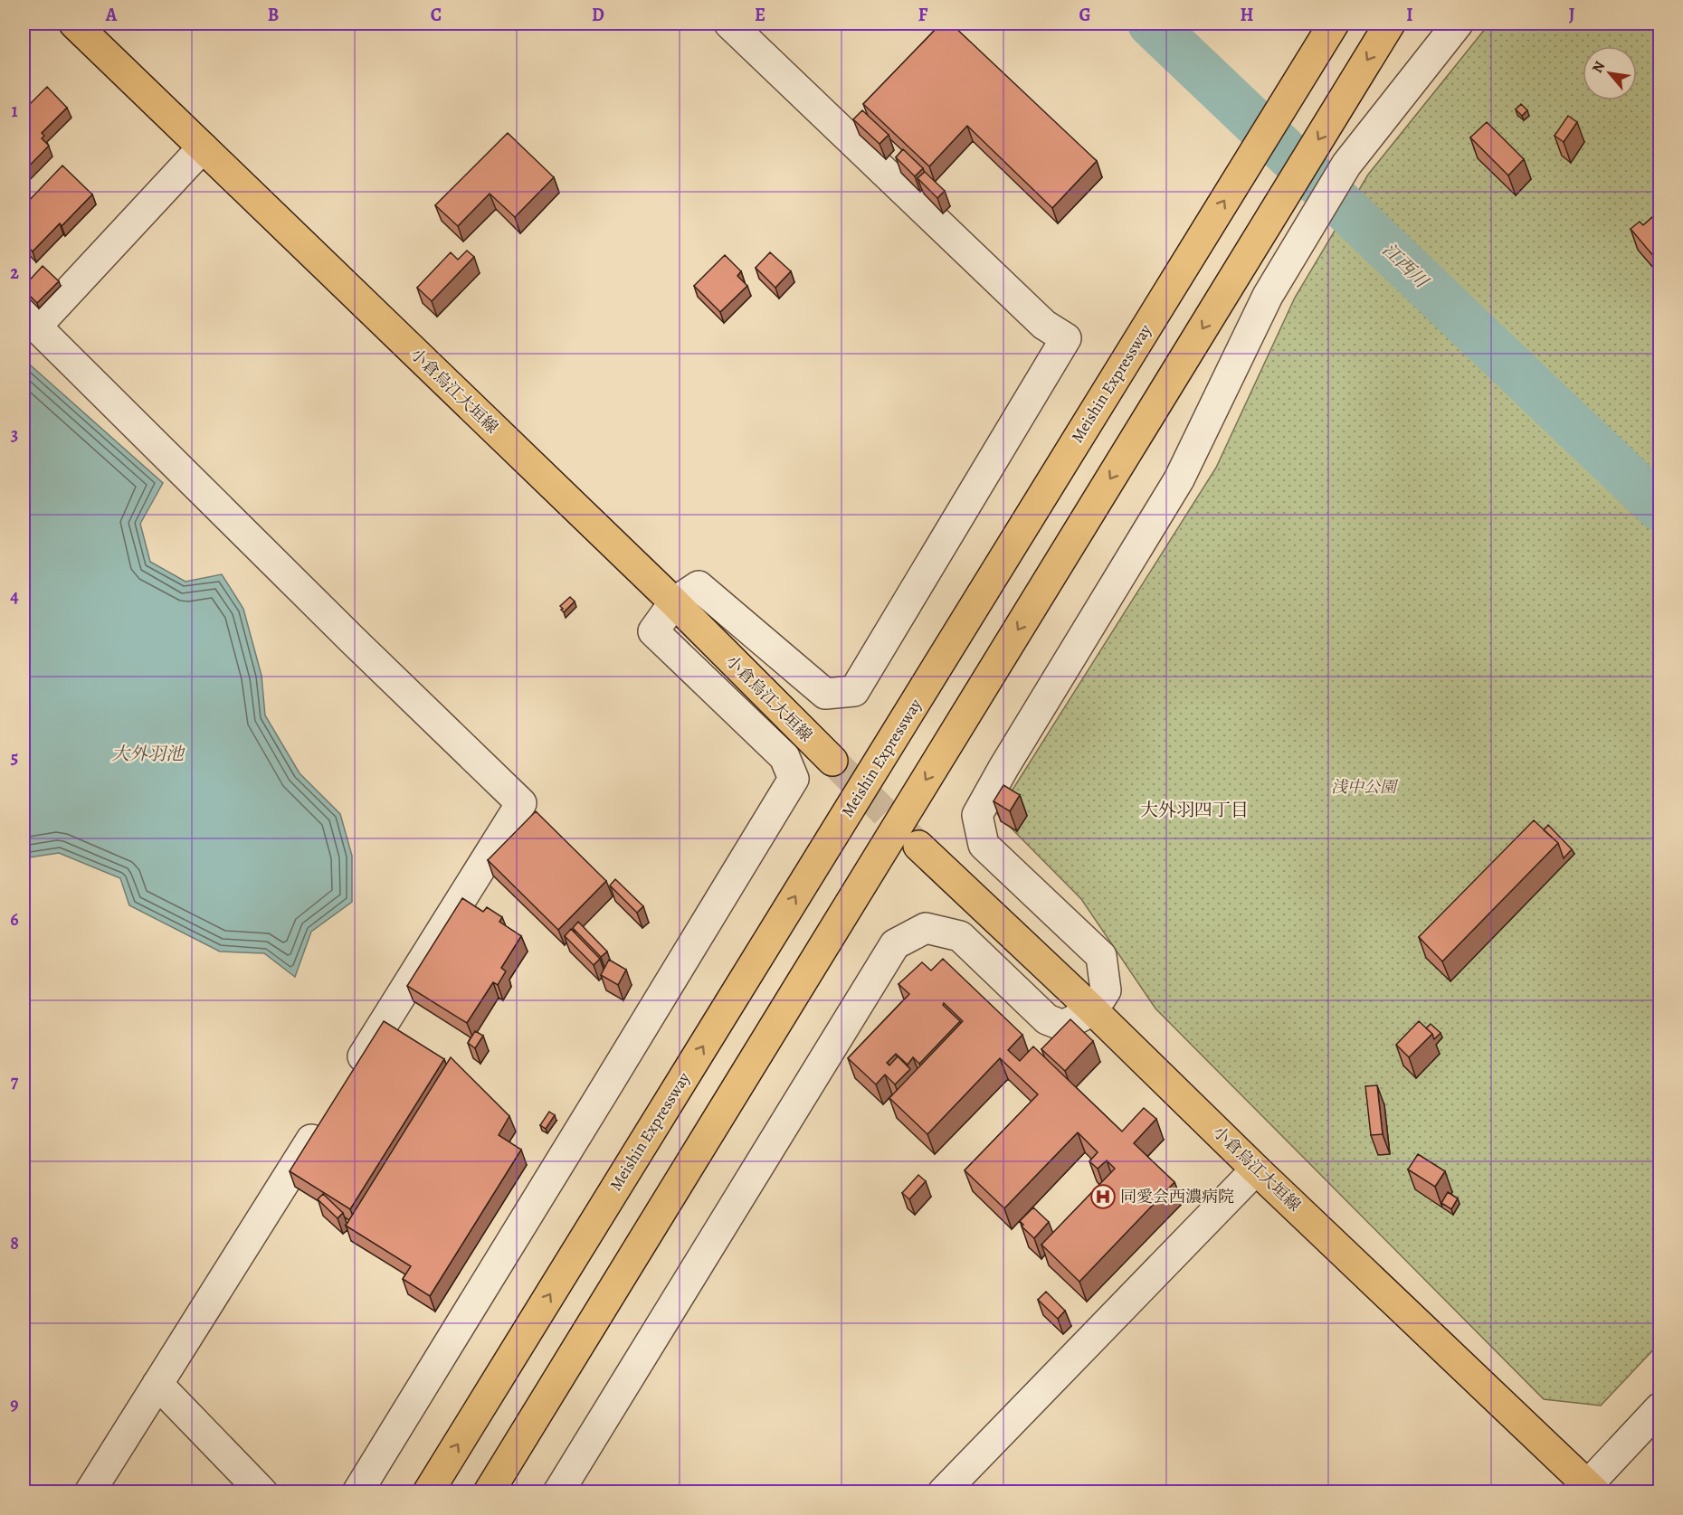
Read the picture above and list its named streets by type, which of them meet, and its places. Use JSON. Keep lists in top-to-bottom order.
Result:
{
  "streets": {
    "main road": ["Meishin Expressway", "小倉烏江大垣線"]
  },
  "districts": ["大外羽四丁目"],
  "water": ["江西川", "大外羽池"],
  "parks": ["浅中公園"],
  "places": {
    "hospital": ["同愛会西濃病院"]
  },
  "north": "top left",
  "grid": {
    "columns": [
      "A",
      "B",
      "C",
      "D",
      "E",
      "F",
      "G",
      "H",
      "I",
      "J"
    ],
    "rows": [
      "1",
      "2",
      "3",
      "4",
      "5",
      "6",
      "7",
      "8",
      "9"
    ]
  }
}
